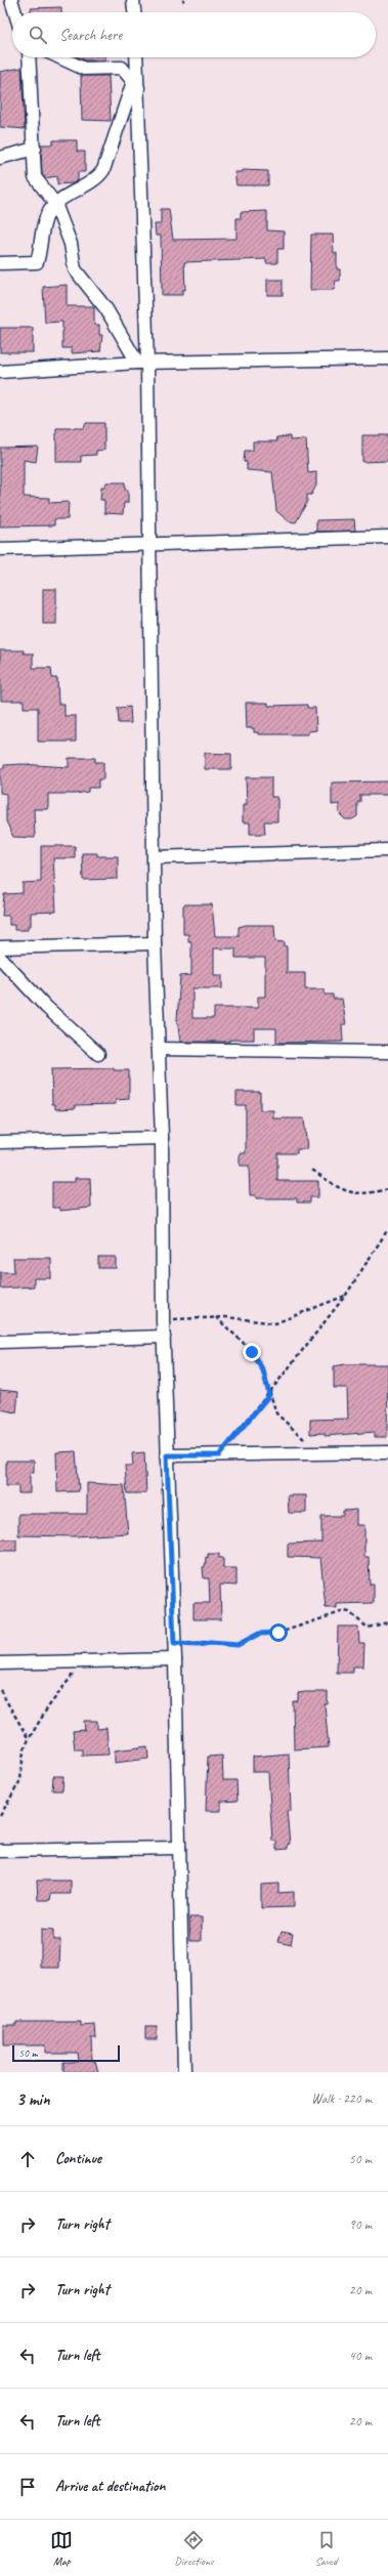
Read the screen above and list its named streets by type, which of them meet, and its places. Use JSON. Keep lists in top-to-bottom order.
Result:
{
  "scale_bar": "50 m",
  "page": {
    "search": "Search here",
    "scale": "50 m",
    "heading": ["3 min", "Walk · 220 m"],
    "list": [
      ["Continue", "50 m"],
      ["Turn right", "90 m"],
      ["Turn right", "20 m"],
      ["Turn left", "40 m"],
      ["Turn left", "20 m"],
      "Arrive at destination"
    ],
    "nav": ["Map", "Directions", "Saved"]
  }
}
